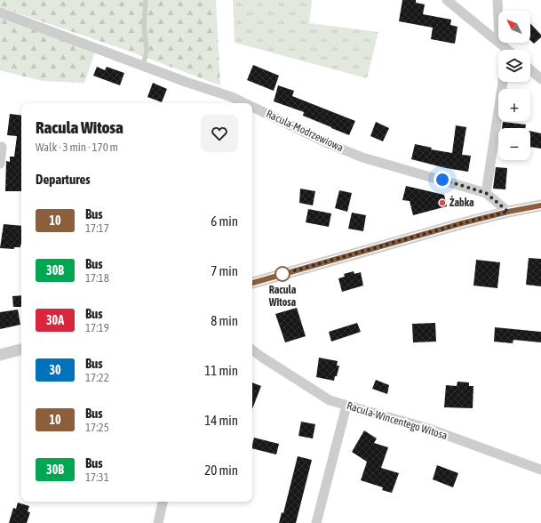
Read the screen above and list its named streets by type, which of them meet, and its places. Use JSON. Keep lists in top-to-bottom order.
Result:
{
  "streets": {
    "street": ["Racula-Modrzewiowa", "Racula-Wincentego Witosa"]
  },
  "places": ["Żabka", "Racula Witosa"],
  "lines": ["bus line 10"],
  "north": "top left",
  "page": {
    "map_buttons": ["+", "−"],
    "heading": [
      ["Racula Witosa", "Walk · 3 min · 170 m"],
      "Departures"
    ],
    "list": [
      {
        "mark": "10",
        "name": "Bus",
        "note": "17:17",
        "value": "6 min"
      },
      {
        "mark": "30B",
        "name": "Bus",
        "note": "17:18",
        "value": "7 min"
      },
      {
        "mark": "30A",
        "name": "Bus",
        "note": "17:19",
        "value": "8 min"
      },
      {
        "mark": "30",
        "name": "Bus",
        "note": "17:22",
        "value": "11 min"
      },
      {
        "mark": "10",
        "name": "Bus",
        "note": "17:25",
        "value": "14 min"
      },
      {
        "mark": "30B",
        "name": "Bus",
        "note": "17:31",
        "value": "20 min"
      }
    ]
  }
}
